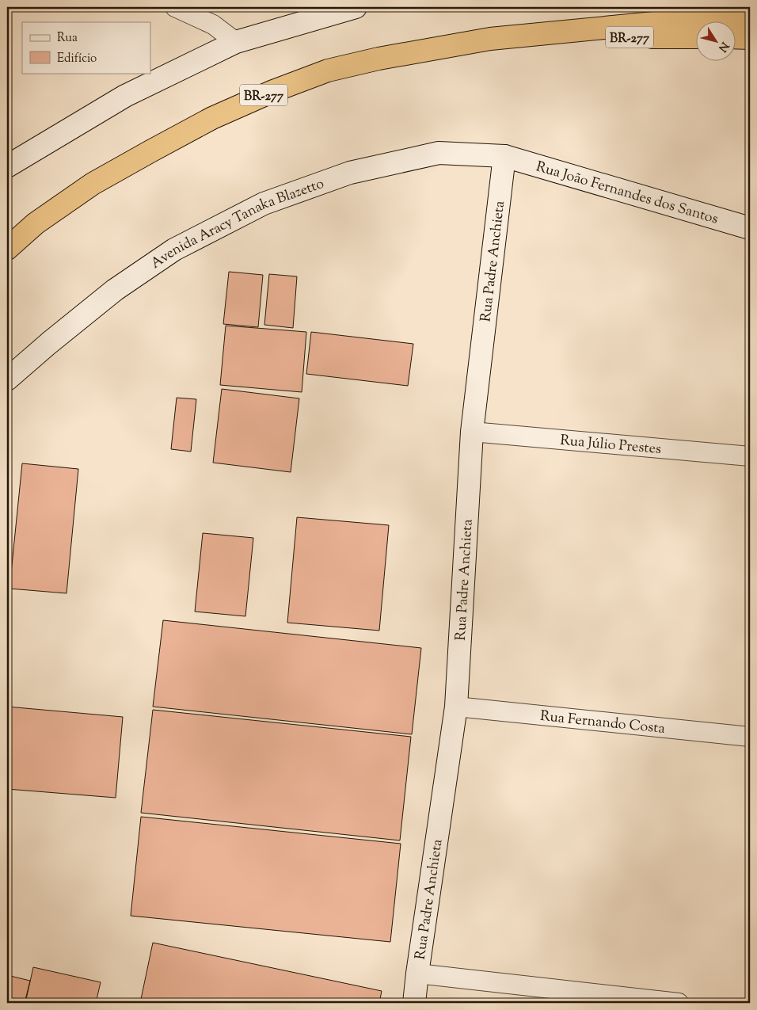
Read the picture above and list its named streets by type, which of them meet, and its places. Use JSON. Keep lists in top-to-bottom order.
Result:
{
  "streets": {
    "highway": ["BR-277"],
    "main road": ["Rua João Fernandes dos Santos", "Avenida Aracy Tanaka Blazetto", "Rua Padre Anchieta"],
    "street": ["Rua Júlio Prestes", "Rua Fernando Costa"]
  },
  "crossings": [
    ["Rua João Fernandes dos Santos", "Avenida Aracy Tanaka Blazetto"],
    ["Rua João Fernandes dos Santos", "Rua Padre Anchieta"],
    ["Avenida Aracy Tanaka Blazetto", "Rua Padre Anchieta"],
    ["Rua Padre Anchieta", "Rua Júlio Prestes"],
    ["Rua Padre Anchieta", "Rua Fernando Costa"]
  ],
  "legend": ["Rua", "Edifício"],
  "north": "bottom right"
}
